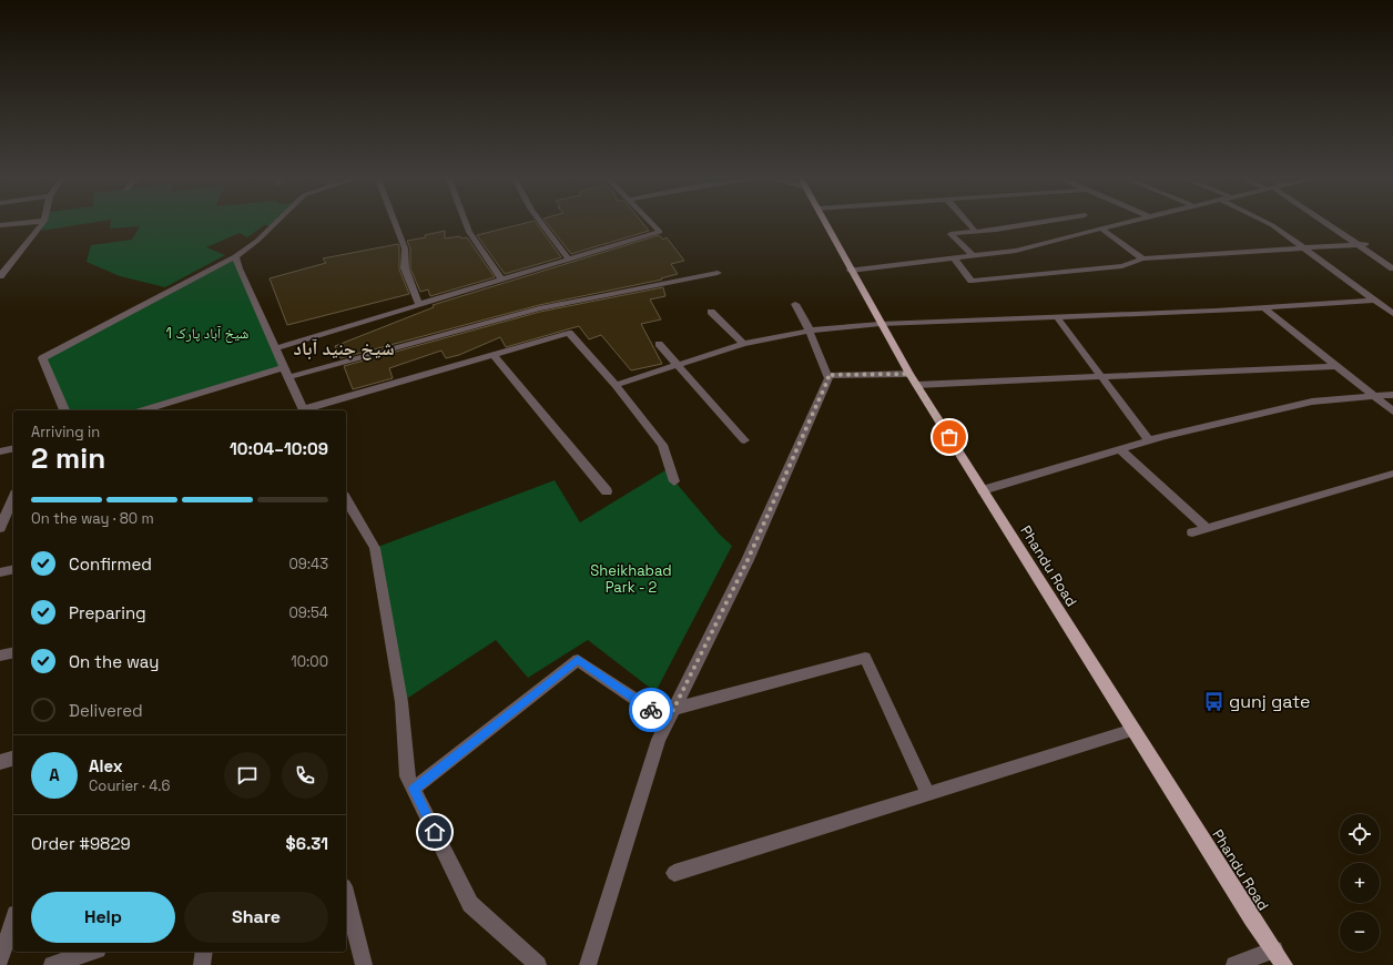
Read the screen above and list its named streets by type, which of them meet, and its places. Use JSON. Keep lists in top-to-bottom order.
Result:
{
  "streets": {
    "main road": ["Phandu Road"]
  },
  "districts": ["شیخ جنید آباد"],
  "parks": ["شیخ آباد پارک 1", "Sheikhabad Park - 2"],
  "places": {
    "bus stop": ["gunj gate"]
  },
  "page": {
    "heading": ["2 min", "Arriving in", "10:04–10:09"],
    "panel": [
      "Alex",
      "Courier · 4.6",
      "Order #9829",
      "$6.31"
    ],
    "bar": "On the way · 80 m",
    "list": [
      ["Confirmed", "09:43"],
      ["Preparing", "09:54"],
      ["On the way", "10:00"],
      "Delivered"
    ],
    "round": "A",
    "map_buttons": ["+", "−"],
    "buttons": ["Help", "Share"]
  }
}
